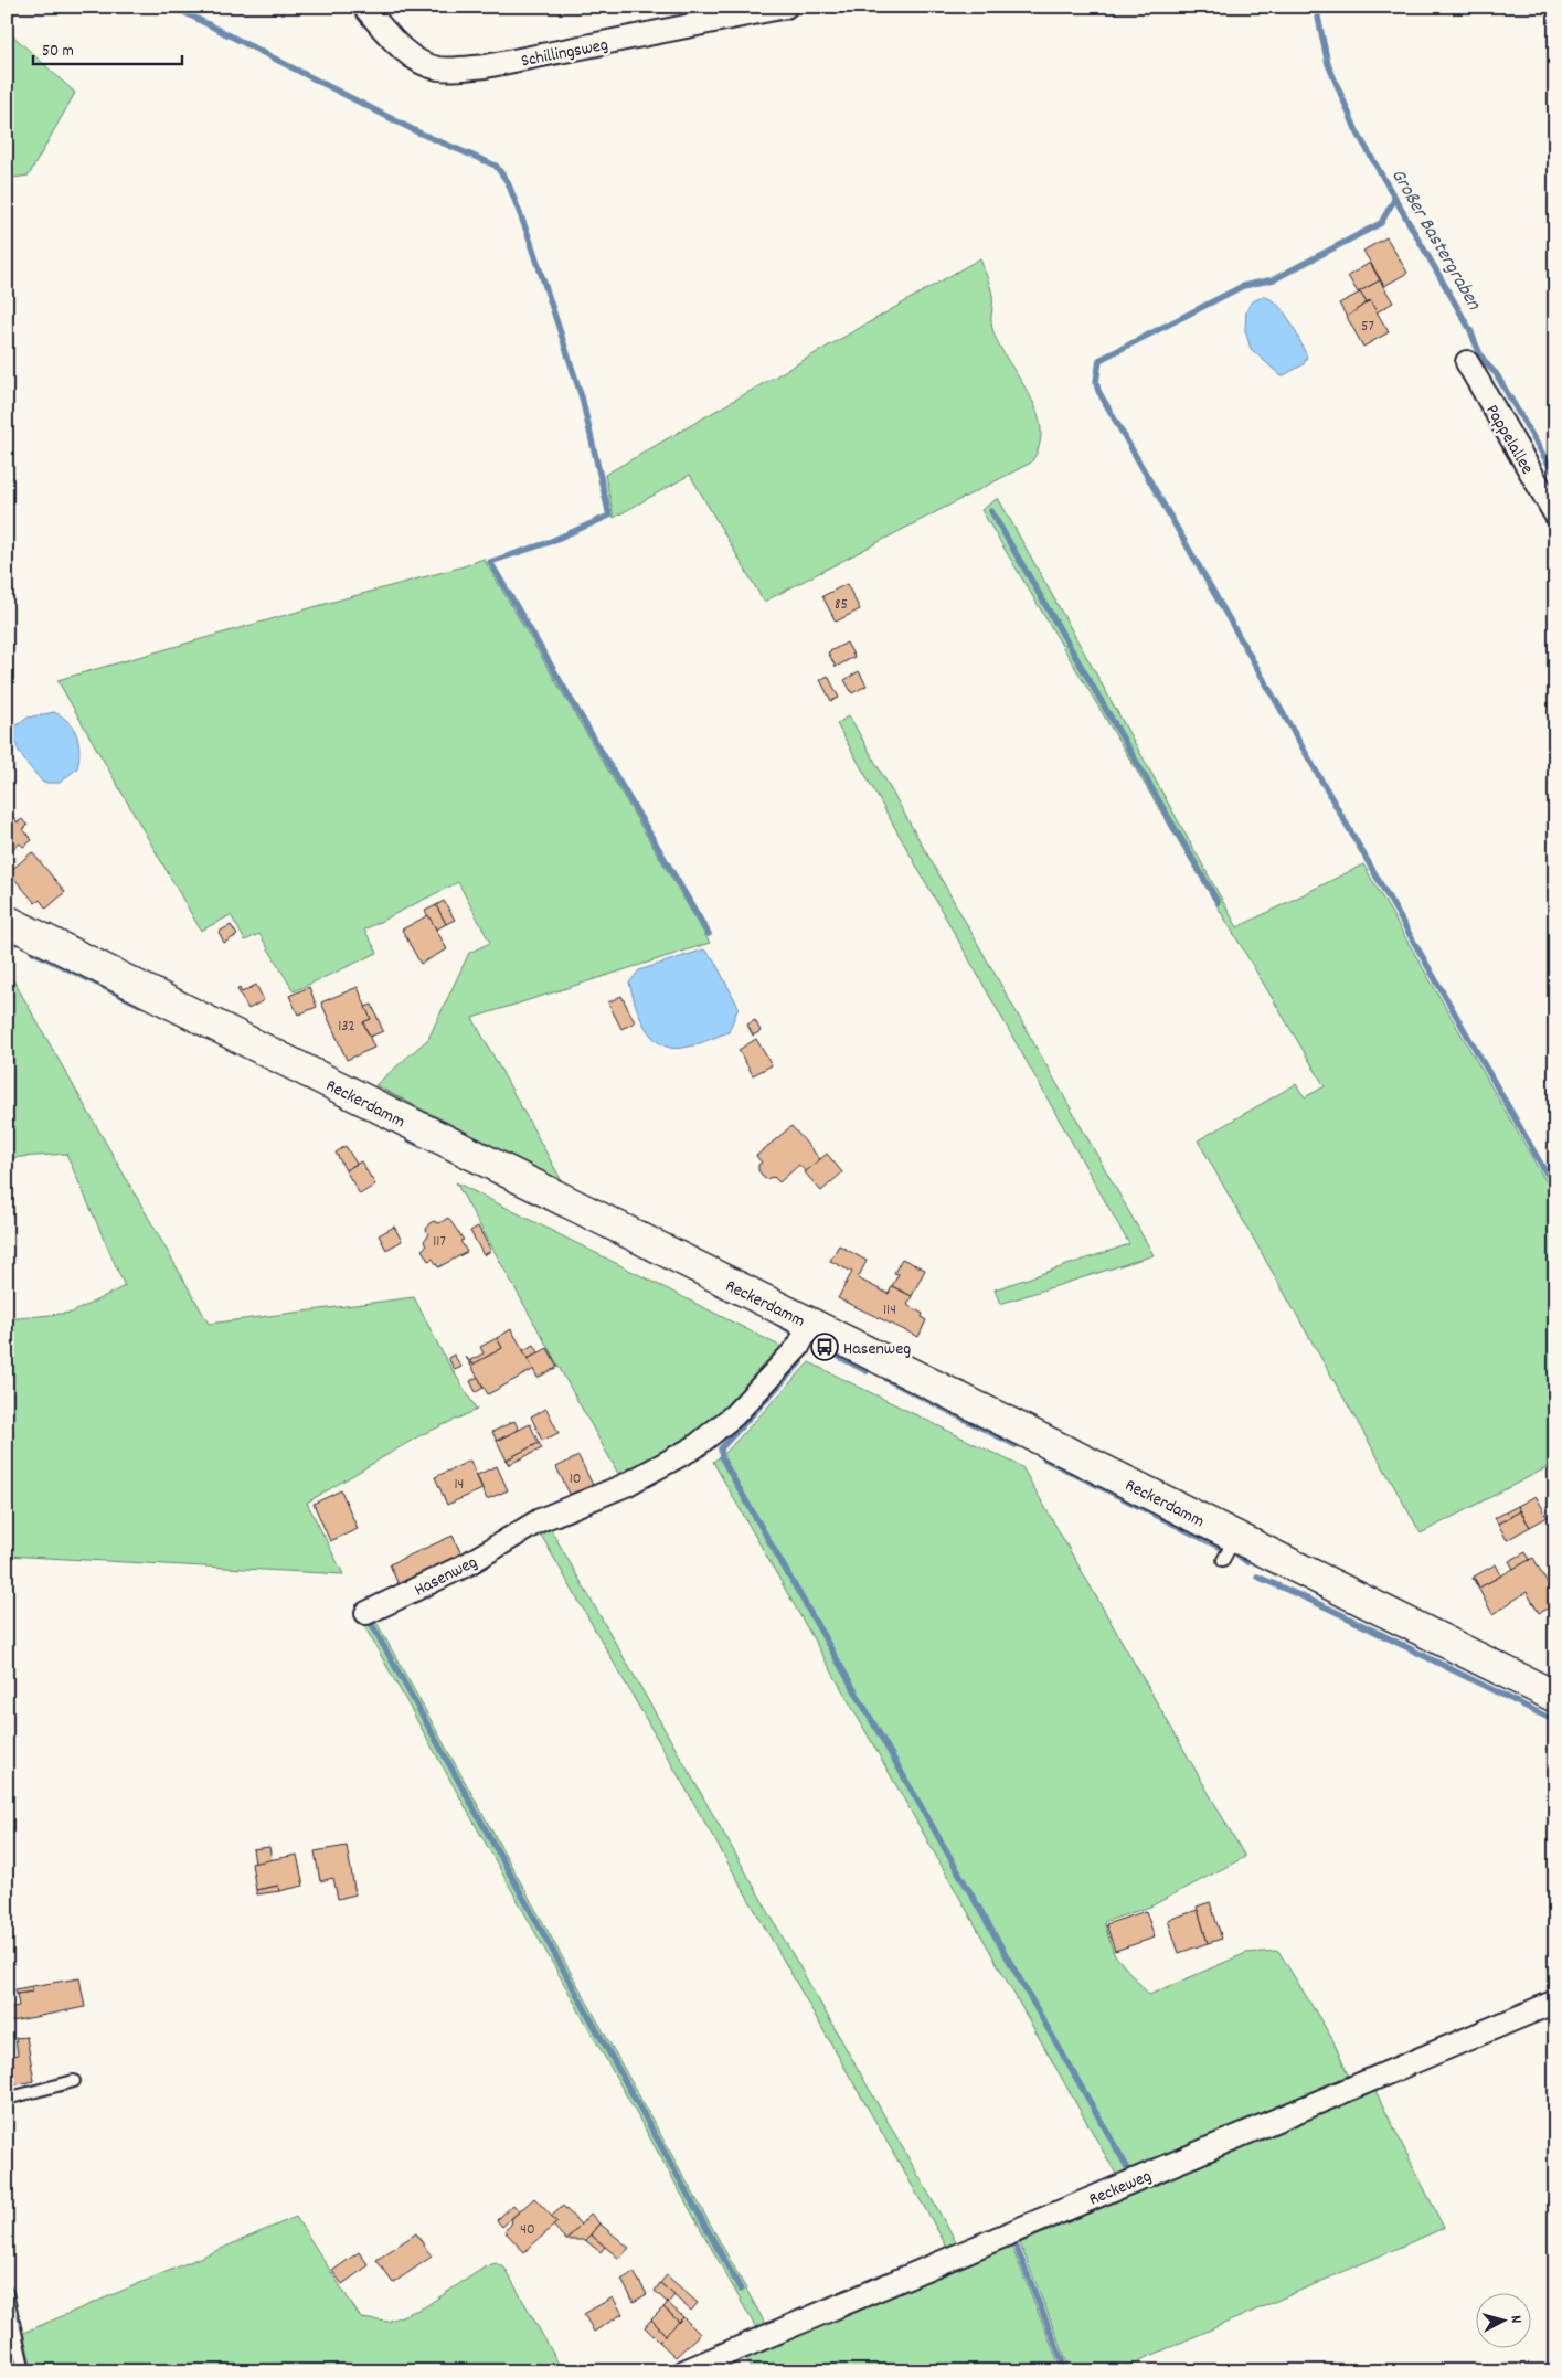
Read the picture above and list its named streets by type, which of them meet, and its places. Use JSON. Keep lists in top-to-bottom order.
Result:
{
  "streets": {
    "street": [
      "Schillingsweg",
      "Pappelallee",
      "Reckerdamm",
      "Hasenweg",
      "Reckeweg"
    ]
  },
  "crossings": [
    ["Reckerdamm", "Hasenweg"]
  ],
  "water": ["Großer Bastergraben"],
  "places": {
    "bus stop": ["Hasenweg"]
  },
  "house_numbers": [
    "57",
    "85",
    "132",
    "117",
    "114",
    "10",
    "14",
    "40"
  ],
  "scale_bar": "50 m",
  "north": "right"
}
